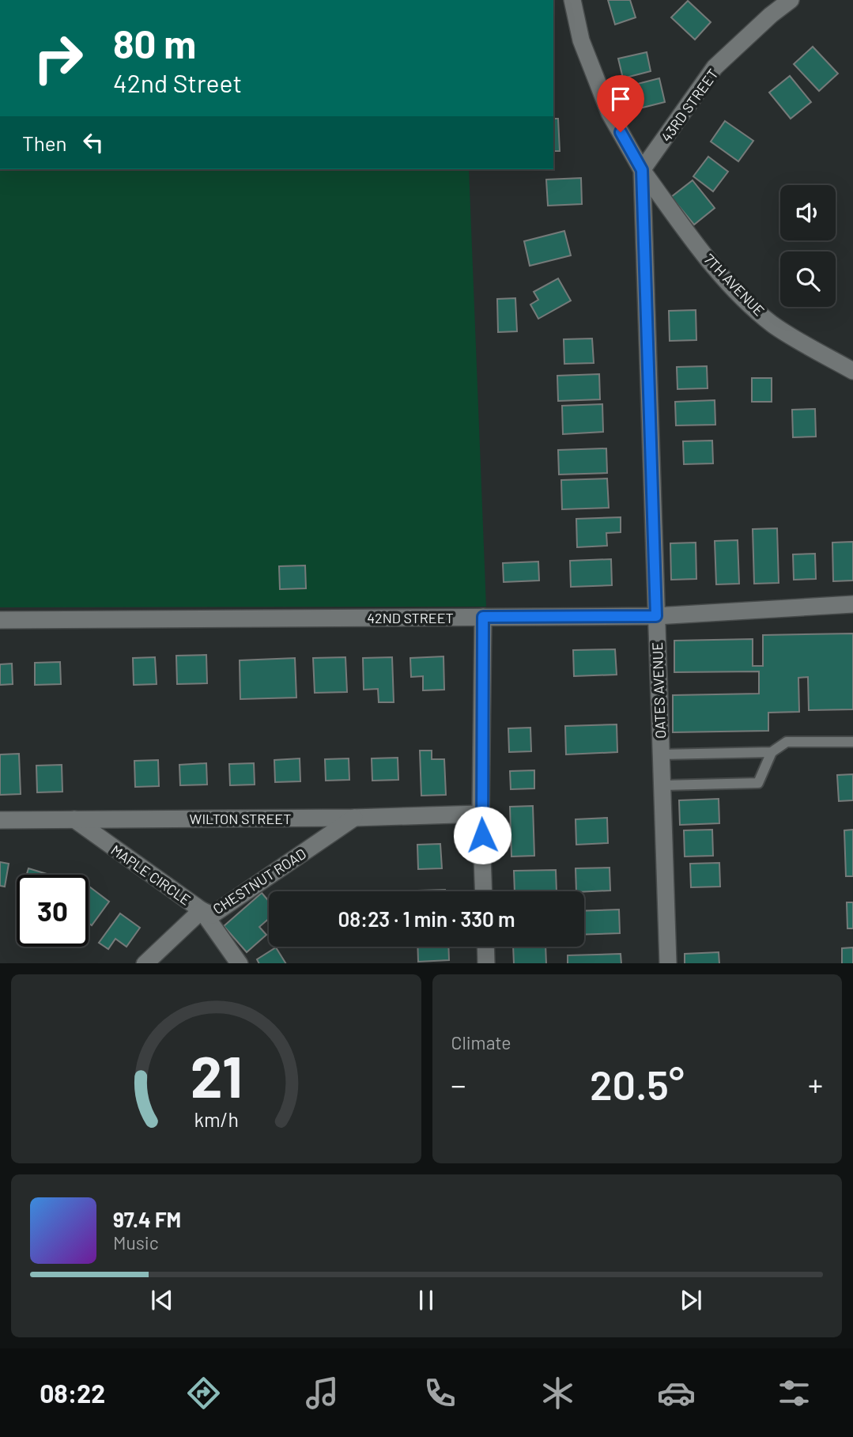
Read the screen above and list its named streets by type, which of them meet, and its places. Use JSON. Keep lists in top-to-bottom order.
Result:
{
  "streets": {
    "street": [
      "43RD STREET",
      "7TH AVENUE",
      "42ND STREET",
      "OATES AVENUE",
      "WILTON STREET",
      "MAPLE CIRCLE",
      "CHESTNUT ROAD"
    ]
  },
  "crossings": [
    ["43RD STREET", "7TH AVENUE"],
    ["43RD STREET", "OATES AVENUE"],
    ["7TH AVENUE", "OATES AVENUE"],
    ["42ND STREET", "OATES AVENUE"],
    ["WILTON STREET", "MAPLE CIRCLE"],
    ["WILTON STREET", "CHESTNUT ROAD"],
    ["MAPLE CIRCLE", "CHESTNUT ROAD"]
  ],
  "page": {
    "turn": ["80 m", "42nd Street"],
    "then": "Then",
    "limit": "30",
    "trip": "08:23 · 1 min · 330 m",
    "tile": "Climate",
    "heat": ["−", "20.5°", "+"],
    "song": ["97.4 FM", "Music"],
    "tabs": "08:22",
    "gauge": ["21", "km/h"]
  }
}
